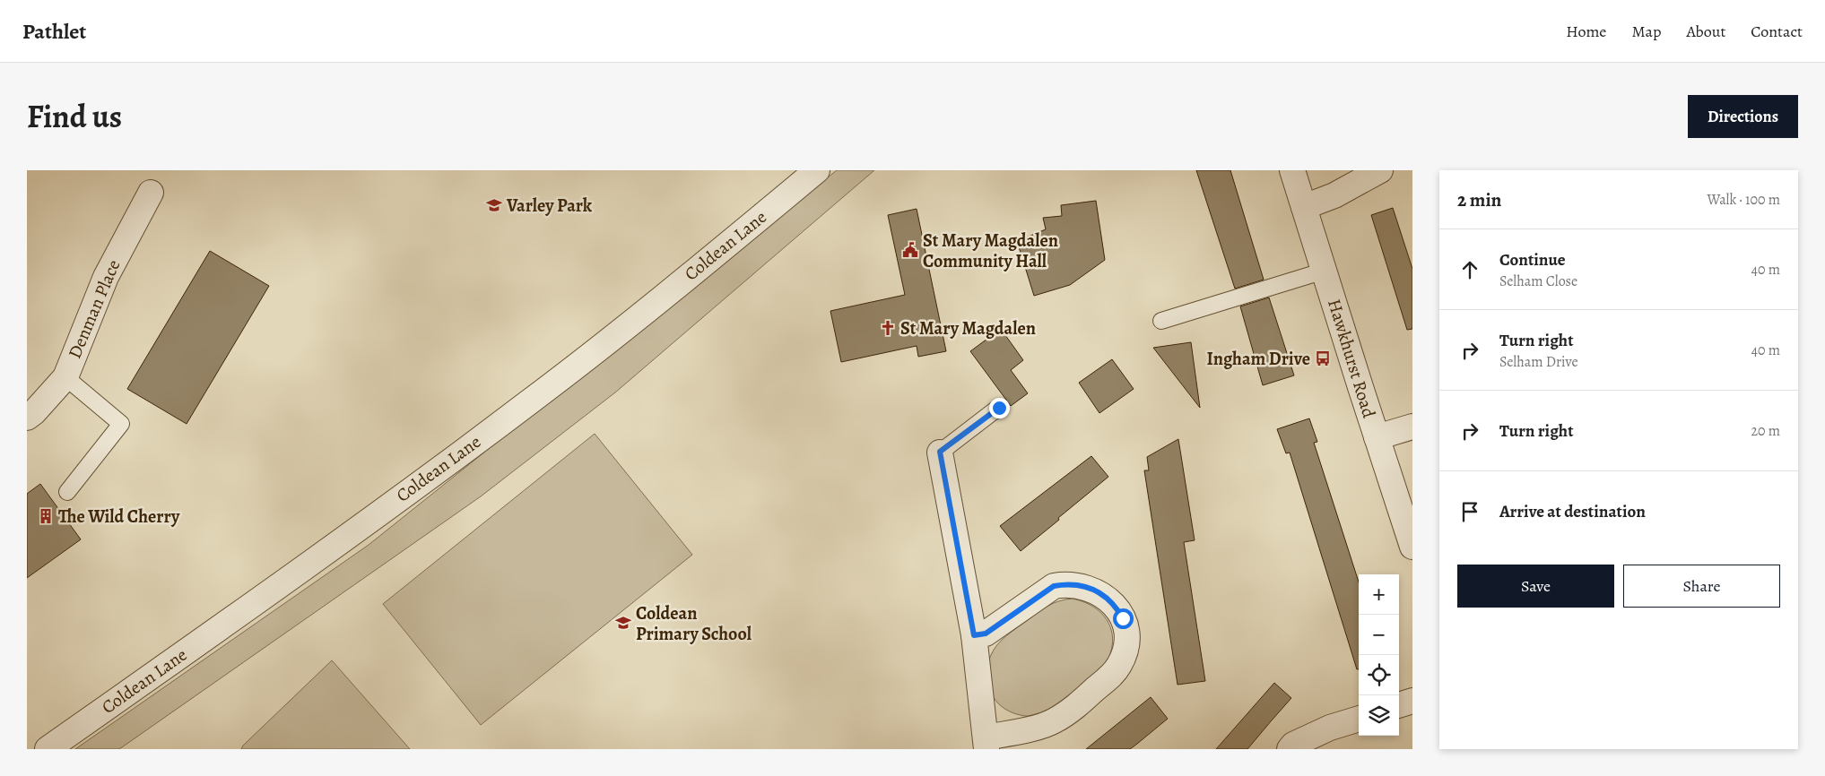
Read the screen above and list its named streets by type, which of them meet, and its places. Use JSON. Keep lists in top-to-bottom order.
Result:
{
  "streets": {
    "street": ["Coldean Lane", "Denman Place", "Hawkhurst Road"]
  },
  "places": {
    "school or university": ["Varley Park", "Coldean Primary School"],
    "public building": ["St Mary Magdalen Community Hall"],
    "church": ["St Mary Magdalen"],
    "bus stop": ["Ingham Drive"],
    "building": ["The Wild Cherry"]
  },
  "page": {
    "header": "Pathlet",
    "nav": [
      "Home",
      "Map",
      "About",
      "Contact"
    ],
    "title": "Find us",
    "buttons": [
      "Directions",
      ["Save", "Share"]
    ],
    "heading": ["2 min", "Walk · 100 m"],
    "list": [
      ["Continue", "Selham Close", "40 m"],
      ["Turn right", "Selham Drive", "40 m"],
      ["Turn right", "20 m"],
      "Arrive at destination"
    ],
    "map_buttons": ["+", "−"]
  }
}
